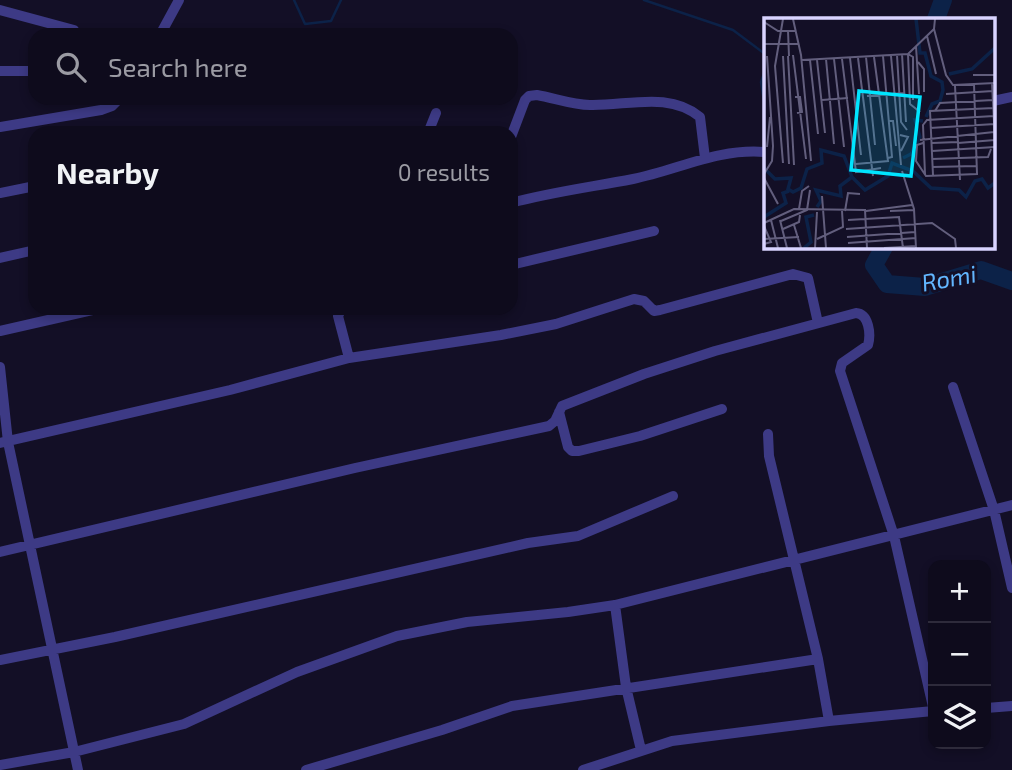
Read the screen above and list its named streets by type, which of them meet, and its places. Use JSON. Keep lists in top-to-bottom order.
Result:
{
  "water": ["Romi"],
  "page": {
    "search": "Search here",
    "heading": ["Nearby", "0 results"],
    "map_buttons": ["+", "−"]
  }
}
